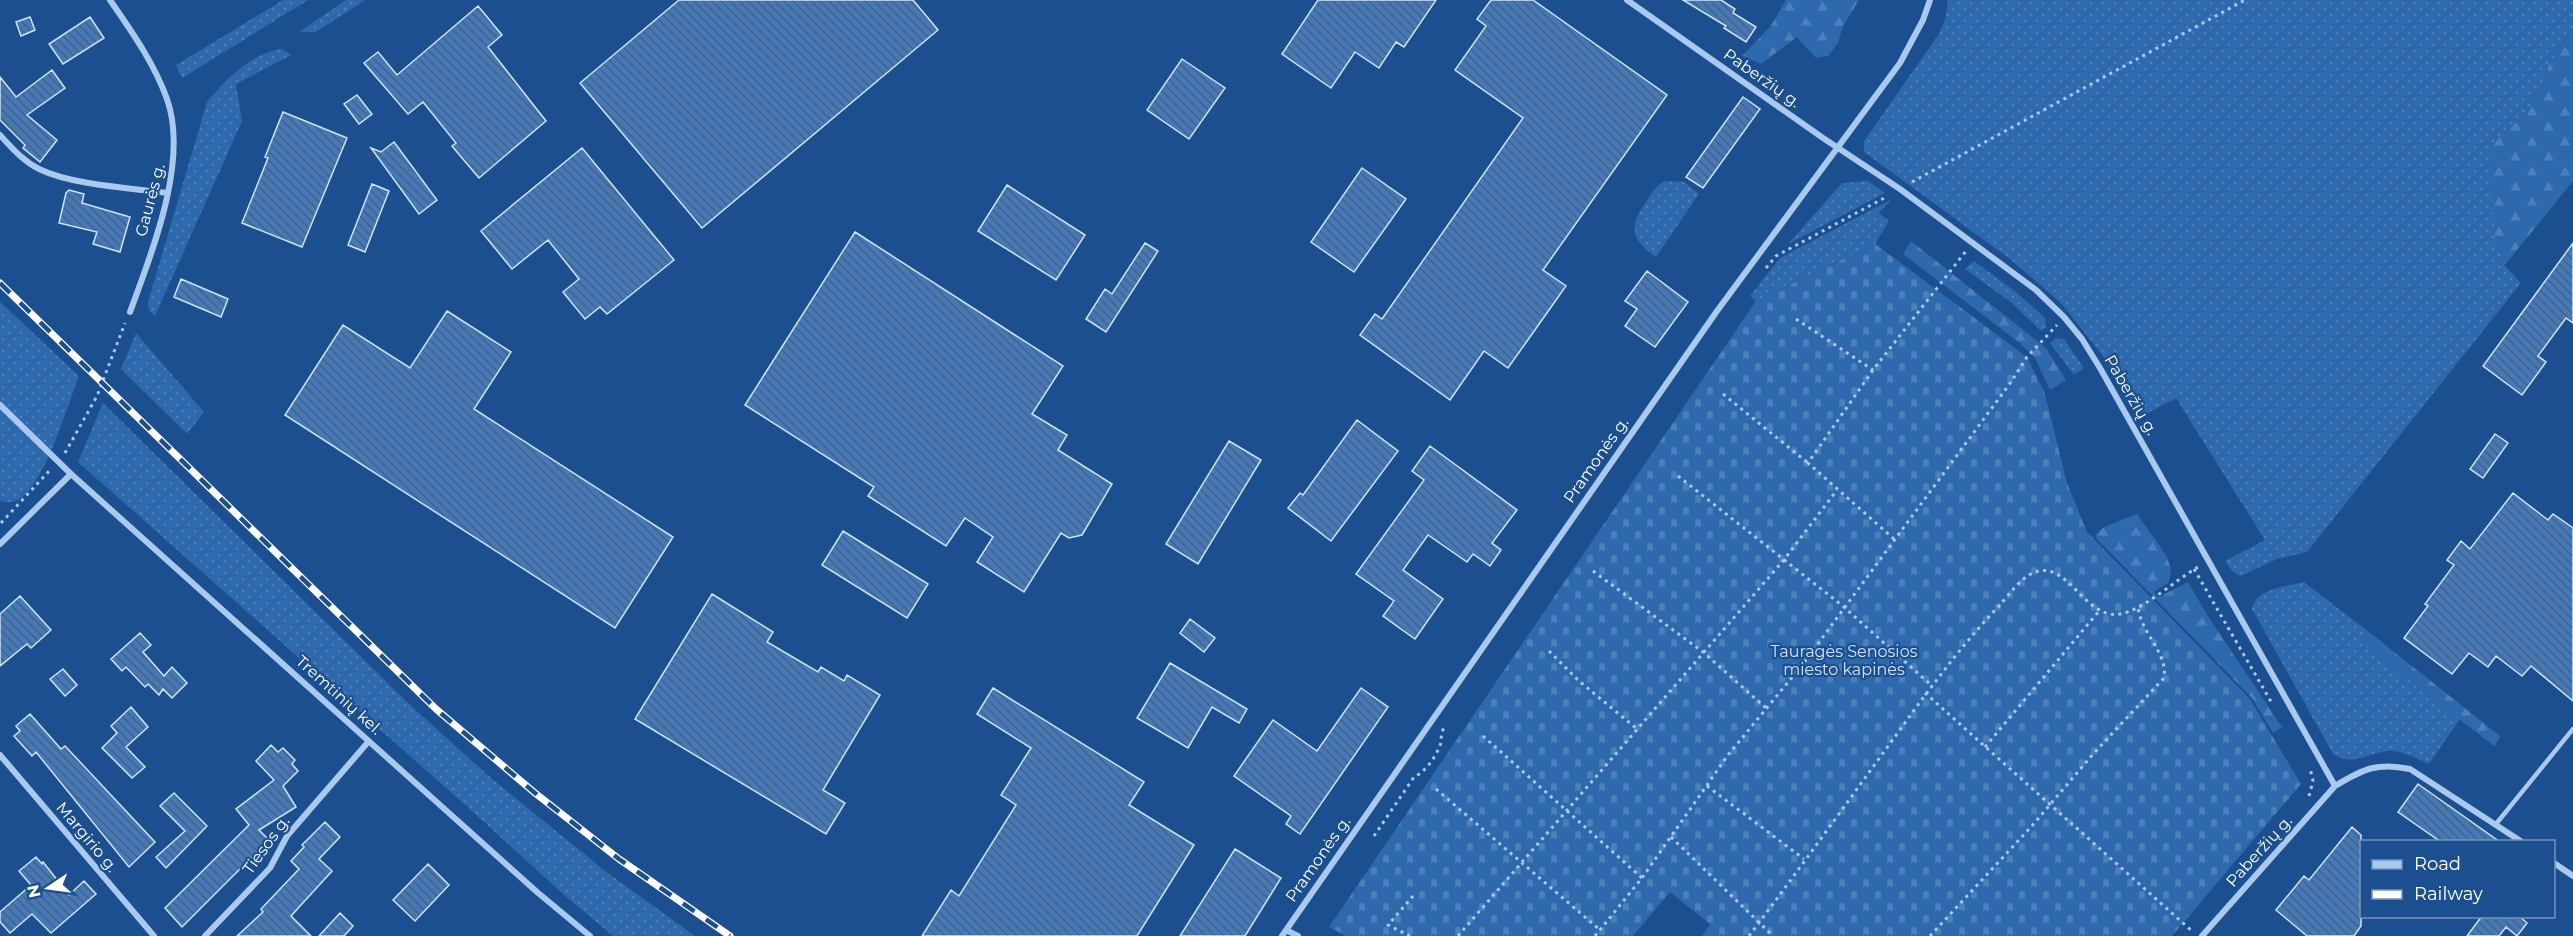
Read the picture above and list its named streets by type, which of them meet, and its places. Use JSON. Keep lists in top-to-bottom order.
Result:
{
  "streets": {
    "street": [
      "Paberžių g.",
      "Gaurės g.",
      "Pramonės g.",
      "Tremtinių kel.",
      "Margirio g.",
      "Tiesos g."
    ]
  },
  "crossings": [
    ["Paberžių g.", "Pramonės g."],
    ["Tremtinių kel.", "Tiesos g."]
  ],
  "parks": ["Tauragės Senosios miesto kapinės"],
  "legend": ["Road", "Railway"],
  "north": "left"
}
